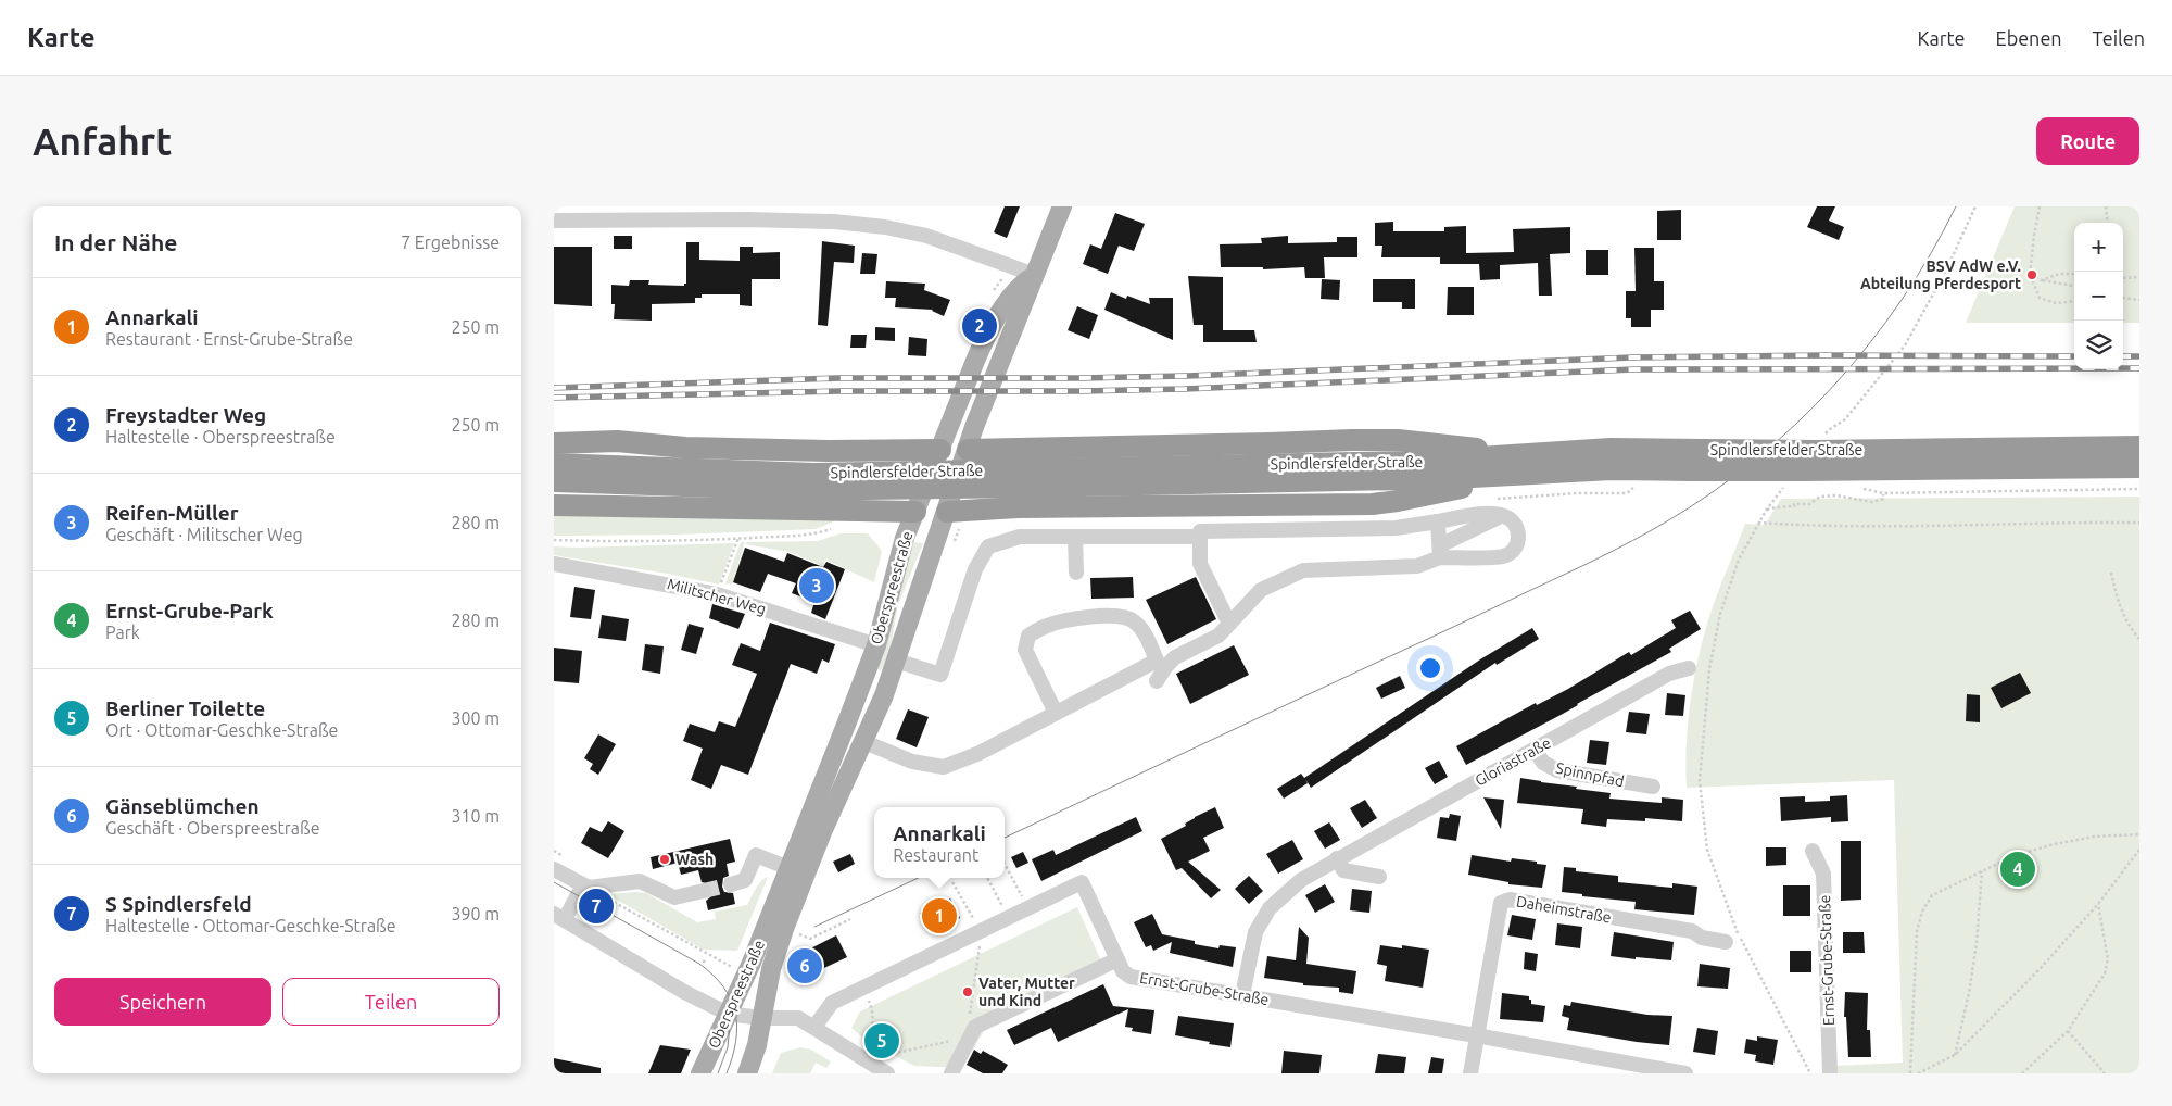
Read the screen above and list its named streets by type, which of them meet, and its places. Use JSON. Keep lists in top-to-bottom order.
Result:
{
  "streets": {
    "highway": ["Spindlersfelder Straße"],
    "main road": ["Oberspreestraße"],
    "street": [
      "Militscher Weg",
      "Gloriastraße",
      "Spinnpfad",
      "Daheimstraße",
      "Ernst-Grube-Straße"
    ]
  },
  "crossings": [
    ["Spindlersfelder Straße", "Oberspreestraße"],
    ["Oberspreestraße", "Militscher Weg"],
    ["Gloriastraße", "Spinnpfad"],
    ["Gloriastraße", "Ernst-Grube-Straße"],
    ["Daheimstraße", "Ernst-Grube-Straße"]
  ],
  "places": ["BSV AdW e.V. Abteilung Pferdesport", "Wash", "Vater, Mutter und Kind"],
  "page": {
    "header": "Karte",
    "nav": ["Karte", "Ebenen", "Teilen"],
    "buttons": [
      "Route",
      ["Speichern", "Teilen"]
    ],
    "title": "Anfahrt",
    "heading": ["In der Nähe", "7 Ergebnisse"],
    "map_buttons": ["+", "−"],
    "list": [
      {
        "mark": "1",
        "name": "Annarkali",
        "note": "Restaurant · Ernst-Grube-Straße",
        "value": "250 m"
      },
      {
        "mark": "2",
        "name": "Freystadter Weg",
        "note": "Haltestelle · Oberspreestraße",
        "value": "250 m"
      },
      {
        "mark": "3",
        "name": "Reifen-Müller",
        "note": "Geschäft · Militscher Weg",
        "value": "280 m"
      },
      {
        "mark": "4",
        "name": "Ernst-Grube-Park",
        "note": "Park",
        "value": "280 m"
      },
      {
        "mark": "5",
        "name": "Berliner Toilette",
        "note": "Ort · Ottomar-Geschke-Straße",
        "value": "300 m"
      },
      {
        "mark": "6",
        "name": "Gänseblümchen",
        "note": "Geschäft · Oberspreestraße",
        "value": "310 m"
      },
      {
        "mark": "7",
        "name": "S Spindlersfeld",
        "note": "Haltestelle · Ottomar-Geschke-Straße",
        "value": "390 m"
      }
    ],
    "pins": [
      "2",
      "3",
      "4",
      "7",
      "1",
      "6",
      "5"
    ],
    "popup": ["Annarkali", "Restaurant"]
  }
}
